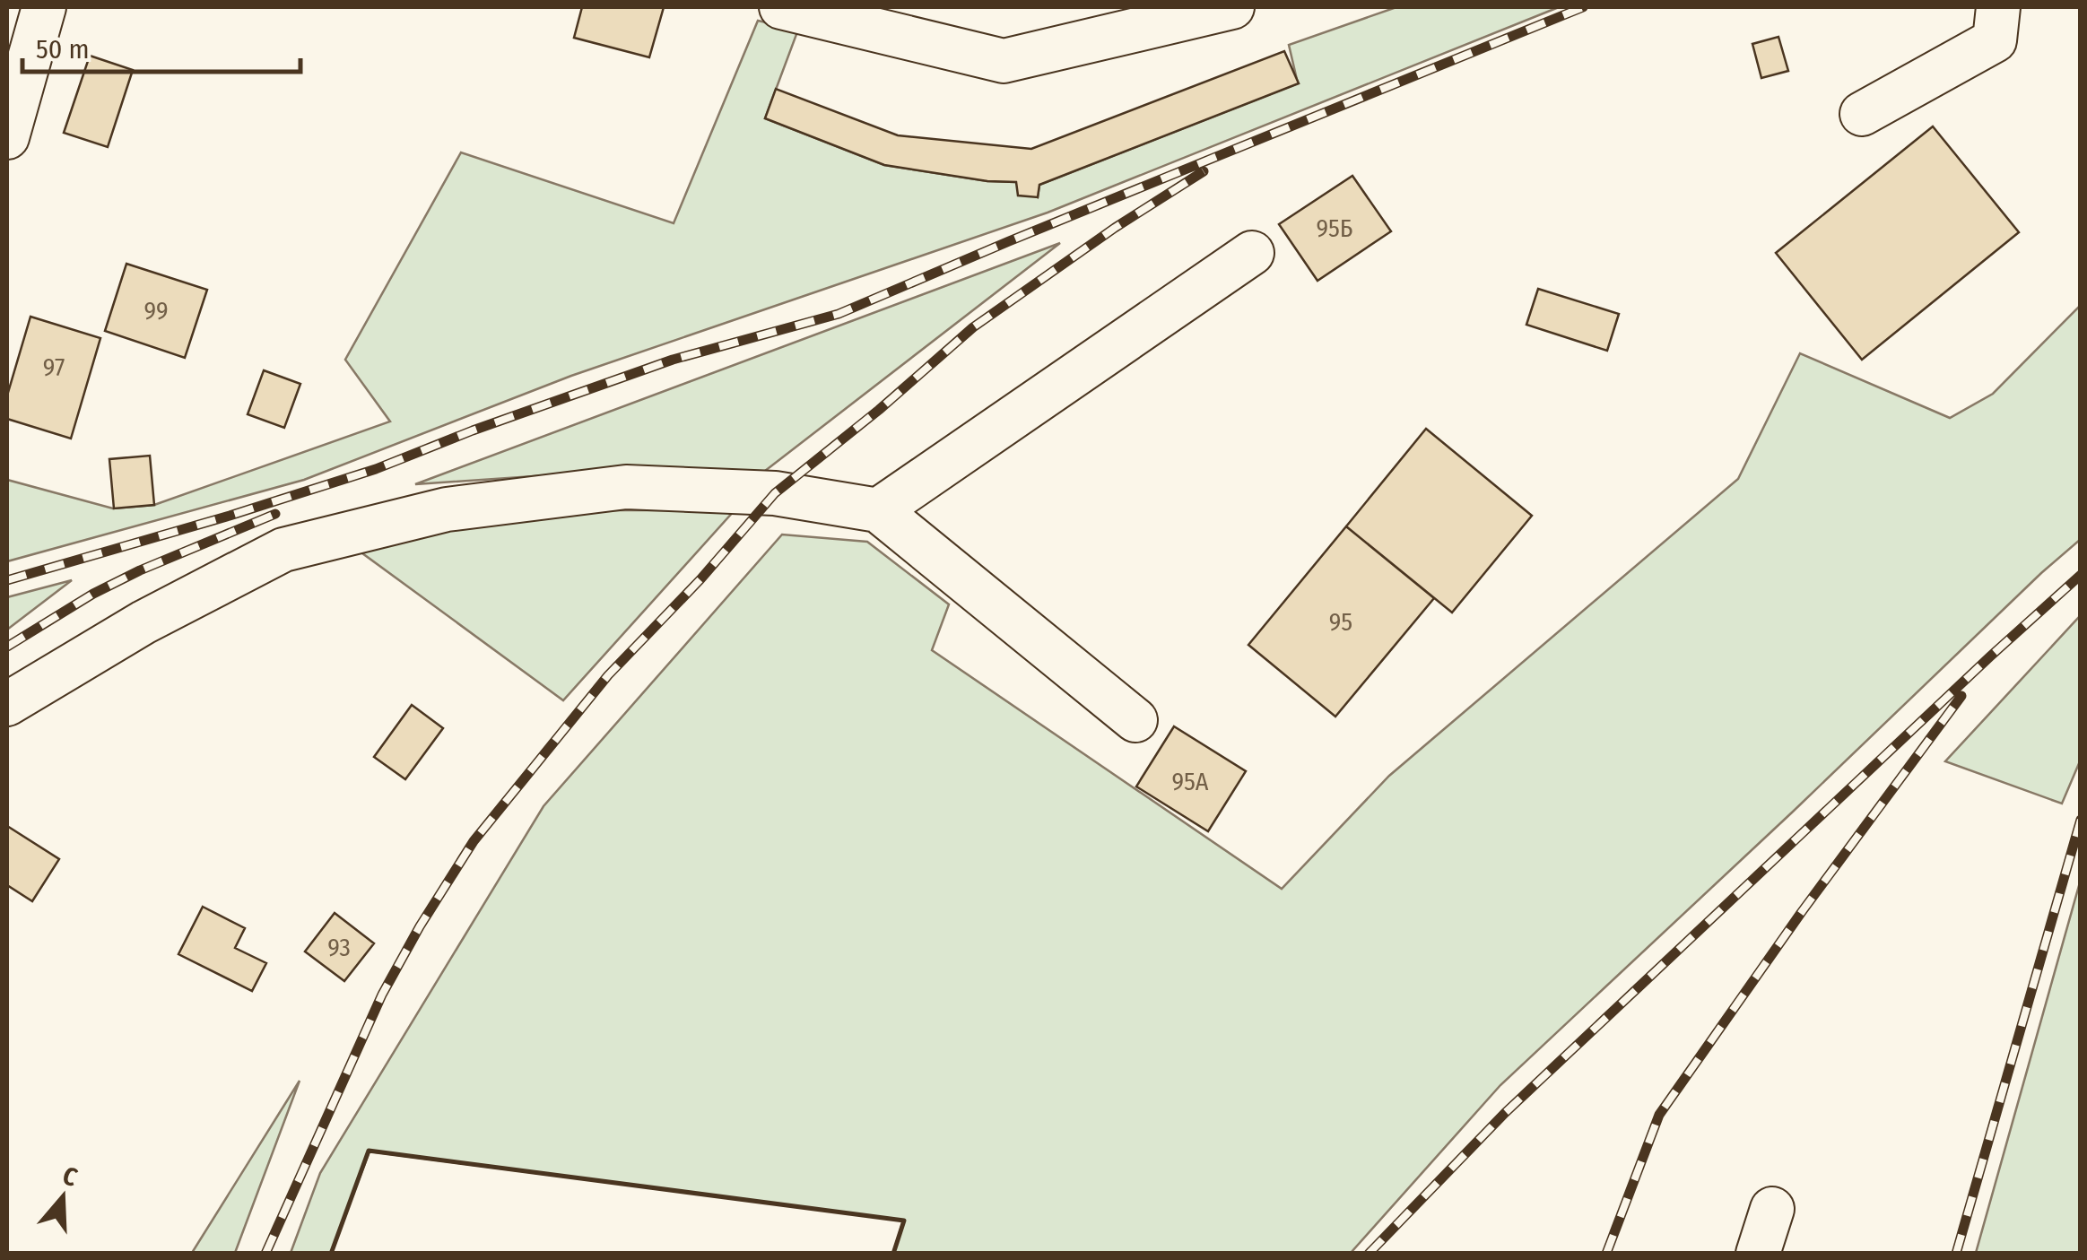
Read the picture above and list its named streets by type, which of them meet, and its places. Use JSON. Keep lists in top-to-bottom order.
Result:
{
  "house_numbers": [
    "95Б",
    "99",
    "97",
    "95",
    "95А",
    "93"
  ],
  "scale_bar": "50 m",
  "north": "top"
}
